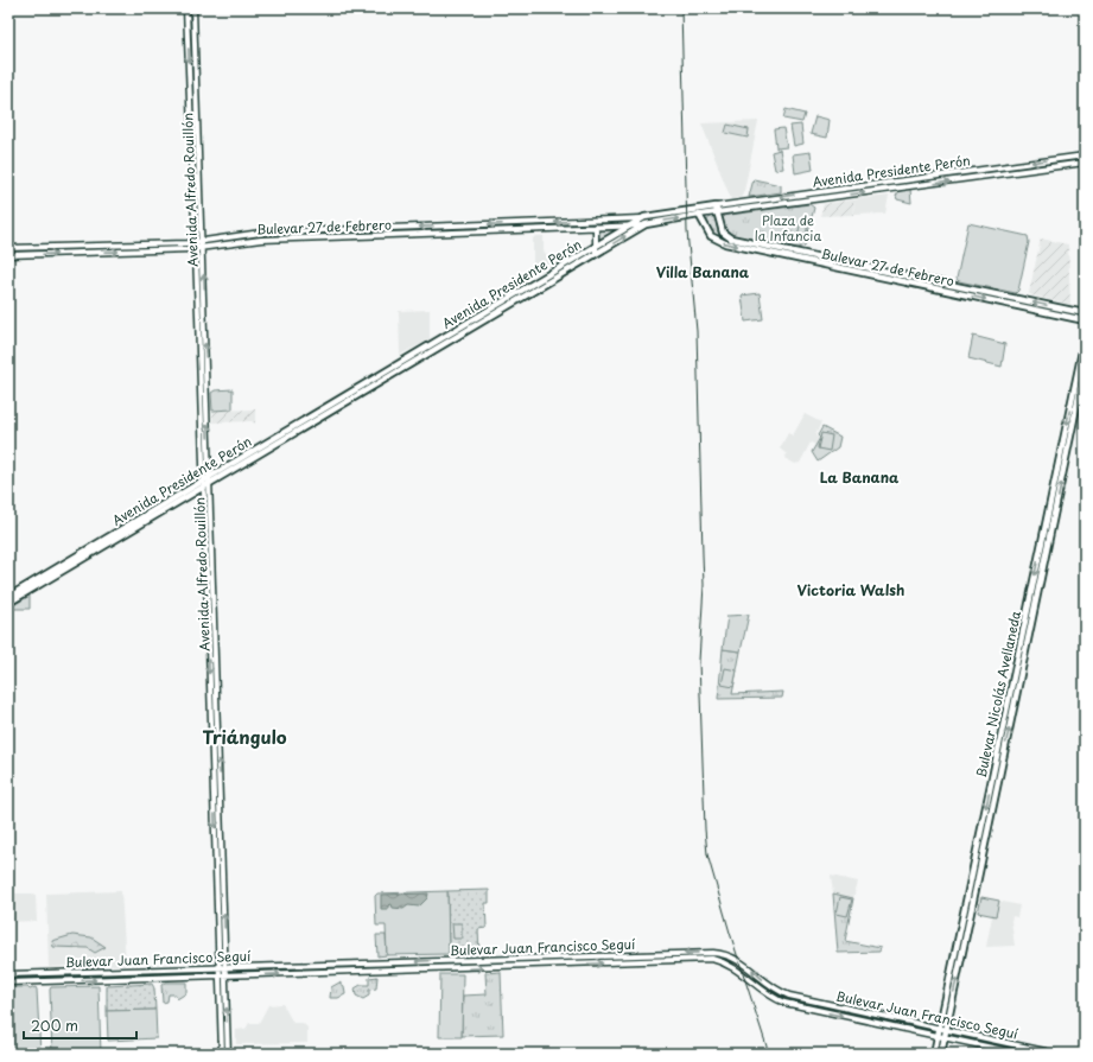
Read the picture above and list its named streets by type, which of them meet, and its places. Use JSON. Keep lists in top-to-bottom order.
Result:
{
  "streets": {
    "main road": [
      "Avenida Presidente Perón",
      "Avenida Alfredo Rouillón",
      "Bulevar 27 de Febrero",
      "Bulevar Nicolás Avellaneda",
      "Bulevar Juan Francisco Seguí"
    ]
  },
  "crossings": [
    ["Avenida Presidente Perón", "Avenida Alfredo Rouillón"],
    ["Avenida Presidente Perón", "Bulevar 27 de Febrero"],
    ["Avenida Alfredo Rouillón", "Bulevar 27 de Febrero"],
    ["Avenida Alfredo Rouillón", "Bulevar Juan Francisco Seguí"],
    ["Bulevar Nicolás Avellaneda", "Bulevar Juan Francisco Seguí"]
  ],
  "districts": [
    "Villa Banana",
    "La Banana",
    "Victoria Walsh",
    "Triángulo"
  ],
  "parks": ["Plaza de la Infancia"],
  "scale_bar": "200 m"
}
